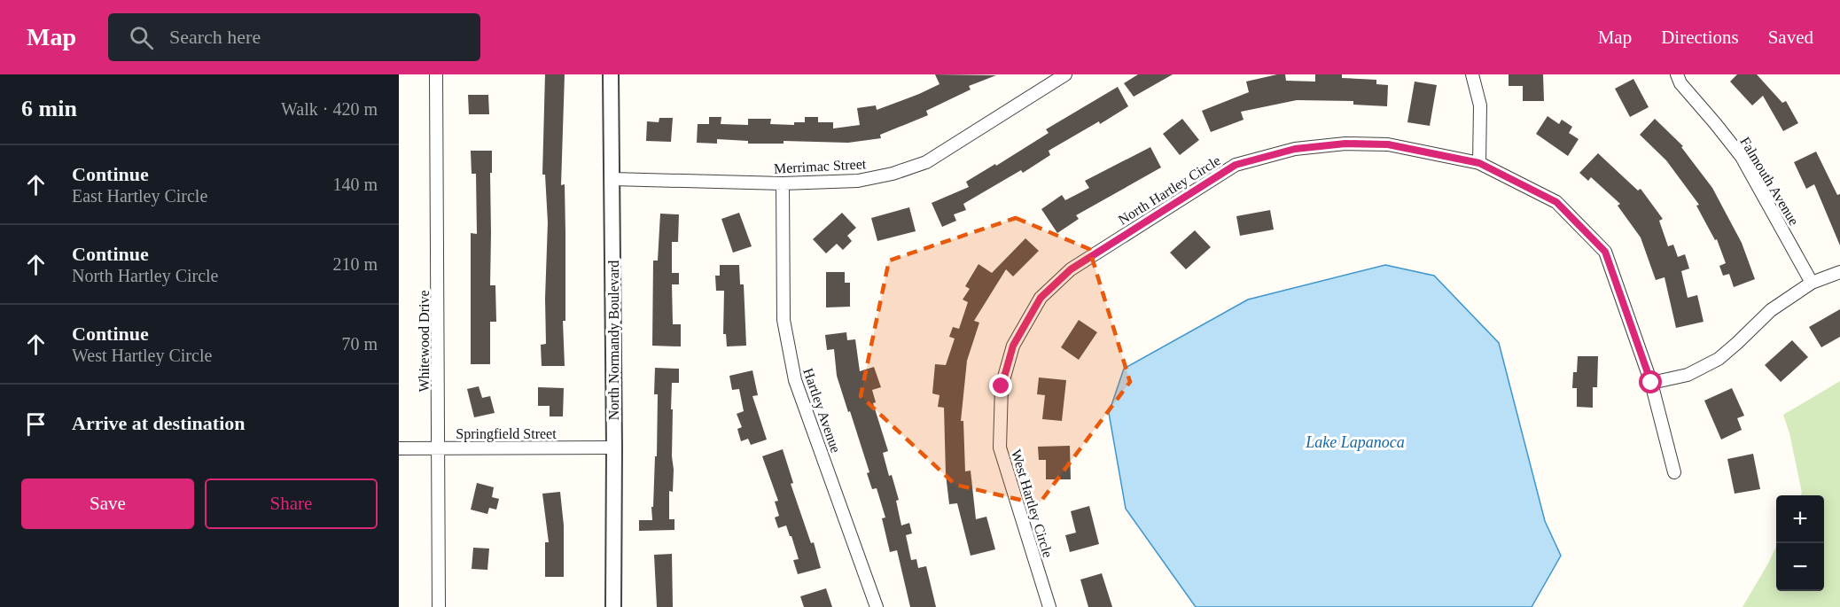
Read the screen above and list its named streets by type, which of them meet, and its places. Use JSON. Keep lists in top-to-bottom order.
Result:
{
  "streets": {
    "street": [
      "Merrimac Street",
      "Falmouth Avenue",
      "North Hartley Circle",
      "North Normandy Boulevard",
      "Whitewood Drive",
      "Hartley Avenue",
      "Springfield Street",
      "West Hartley Circle"
    ]
  },
  "crossings": [
    ["Merrimac Street", "North Normandy Boulevard"],
    ["Merrimac Street", "Hartley Avenue"],
    ["North Hartley Circle", "West Hartley Circle"],
    ["North Normandy Boulevard", "Springfield Street"],
    ["Whitewood Drive", "Springfield Street"]
  ],
  "water": ["Lake Lapanoca"],
  "page": {
    "header": "Map",
    "search": "Search here",
    "nav": ["Map", "Directions", "Saved"],
    "heading": ["6 min", "Walk · 420 m"],
    "list": [
      ["Continue", "East Hartley Circle", "140 m"],
      ["Continue", "North Hartley Circle", "210 m"],
      ["Continue", "West Hartley Circle", "70 m"],
      "Arrive at destination"
    ],
    "buttons": ["Save", "Share"],
    "map_buttons": ["+", "−"]
  }
}
